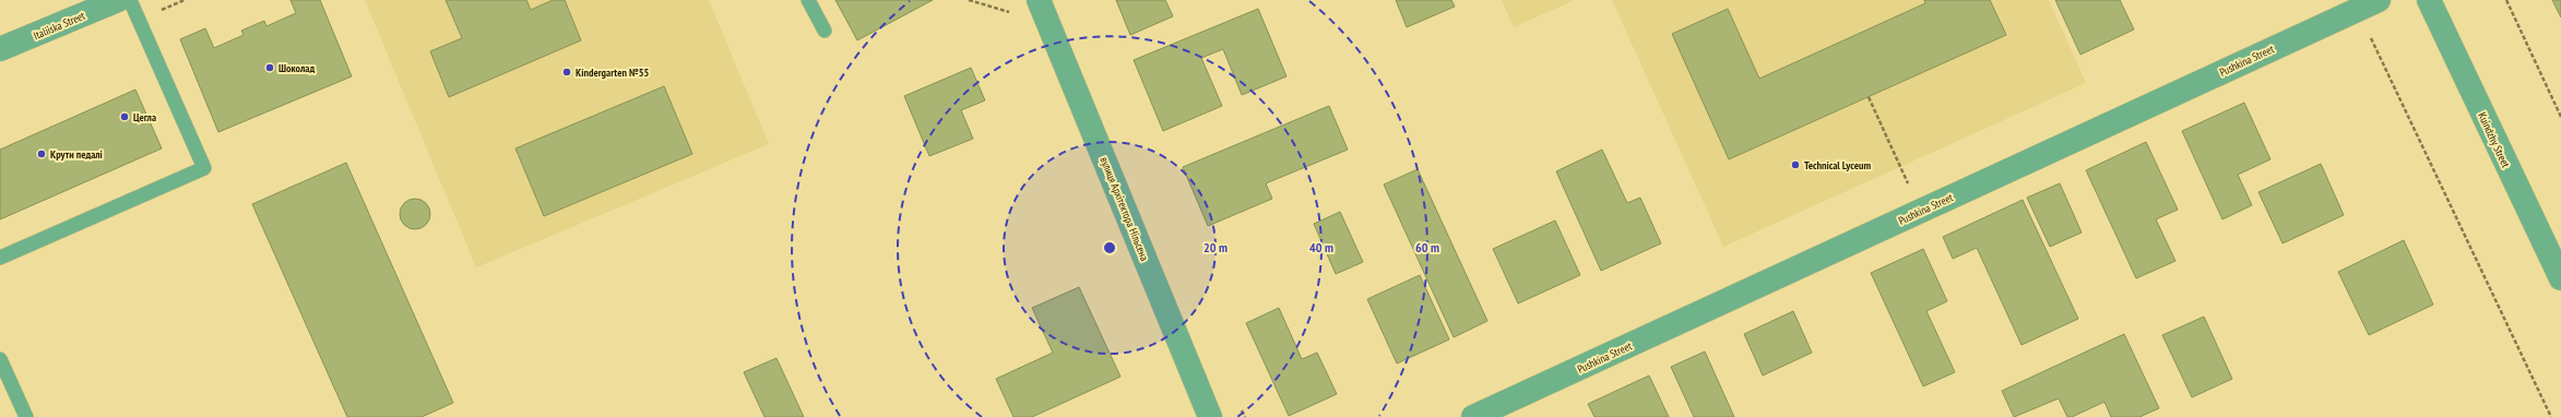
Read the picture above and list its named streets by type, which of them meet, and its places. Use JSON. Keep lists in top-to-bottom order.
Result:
{
  "streets": {
    "street": [
      "Italiiska Street",
      "Pushkina Street",
      "Kuindzhy Street",
      "вулиця Архітектора Нільсена"
    ]
  },
  "places": [
    "Шоколад",
    "Kindergarten №55",
    "Цегла",
    "Крути педалі",
    "Technical Lyceum"
  ],
  "rings": ["20 m", "40 m", "60 m"]
}
